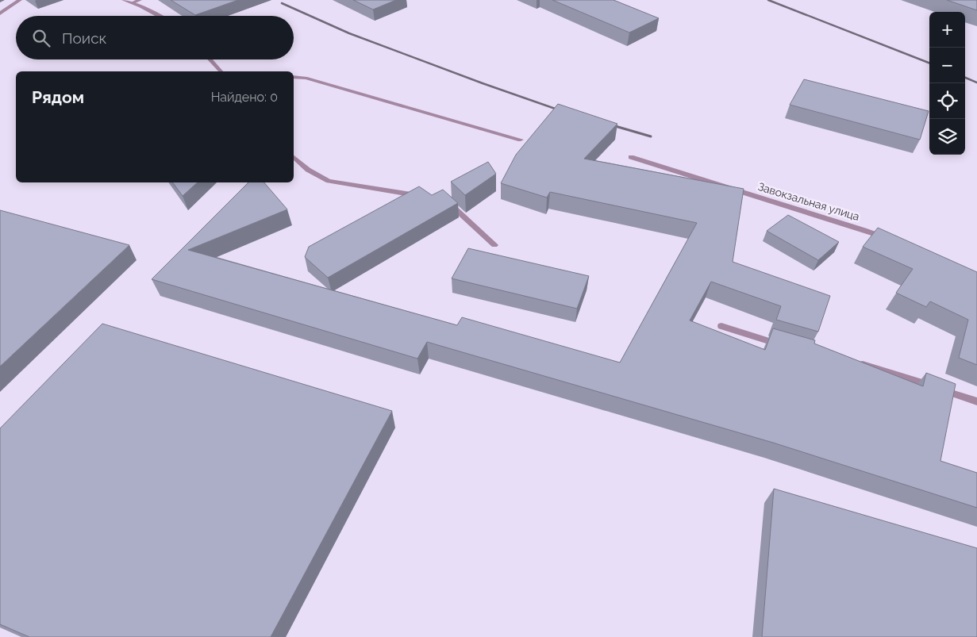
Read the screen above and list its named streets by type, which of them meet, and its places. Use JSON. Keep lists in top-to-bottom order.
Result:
{
  "streets": {
    "street": ["Завокзальная улица"]
  },
  "page": {
    "map_buttons": ["+", "−"],
    "search": "Поиск",
    "heading": ["Рядом", "Найдено: 0"]
  }
}
